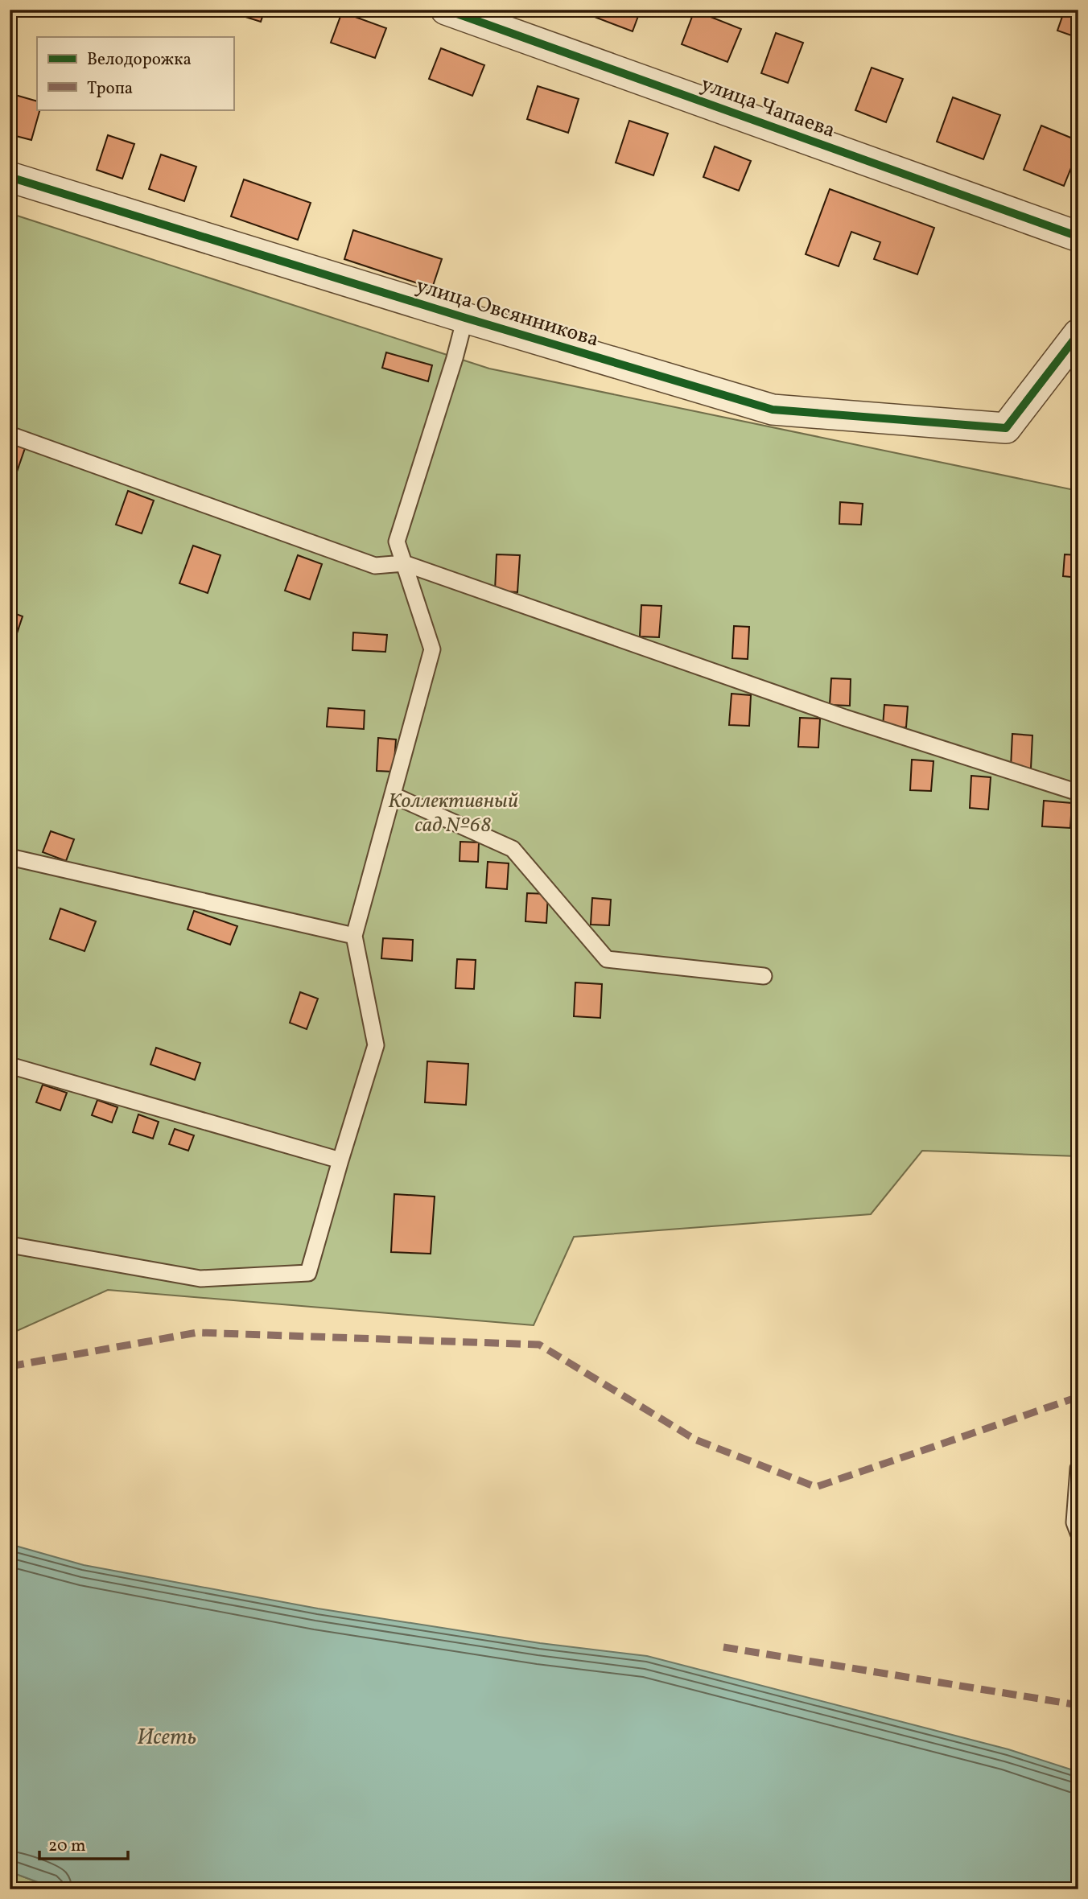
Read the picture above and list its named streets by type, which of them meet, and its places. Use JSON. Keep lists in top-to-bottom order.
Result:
{
  "streets": {
    "street": ["улица Чапаева", "улица Овсянникова"]
  },
  "water": ["Исеть"],
  "parks": ["Коллективный сад №68"],
  "legend": ["Велодорожка", "Тропа"],
  "scale_bar": "20 m"
}
